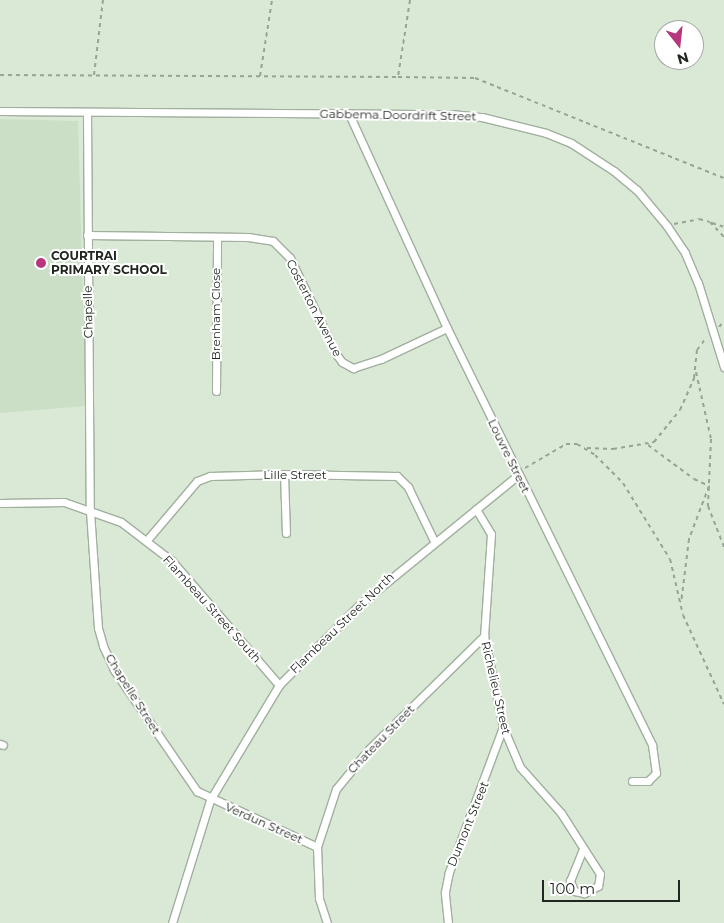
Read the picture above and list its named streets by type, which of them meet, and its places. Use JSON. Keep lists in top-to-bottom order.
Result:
{
  "streets": {
    "street": [
      "Gabbema Doordrift Street",
      "Costerton Avenue",
      "Chapelle",
      "Brenham Close",
      "Louvre Street",
      "Lille Street",
      "Flambeau Street South",
      "Flambeau Street North",
      "Richelieu Street",
      "Chapelle Street",
      "Chateau Street",
      "Verdun Street",
      "Dumont Street"
    ]
  },
  "crossings": [
    ["Gabbema Doordrift Street", "Chapelle"],
    ["Gabbema Doordrift Street", "Louvre Street"],
    ["Costerton Avenue", "Chapelle"],
    ["Costerton Avenue", "Brenham Close"],
    ["Costerton Avenue", "Louvre Street"],
    ["Chapelle", "Flambeau Street South"],
    ["Chapelle", "Chapelle Street"],
    ["Louvre Street", "Flambeau Street North"],
    ["Lille Street", "Flambeau Street South"],
    ["Lille Street", "Flambeau Street North"],
    ["Flambeau Street South", "Flambeau Street North"],
    ["Flambeau Street South", "Chapelle Street"],
    ["Flambeau Street North", "Richelieu Street"],
    ["Flambeau Street North", "Chapelle Street"],
    ["Flambeau Street North", "Verdun Street"],
    ["Richelieu Street", "Chateau Street"],
    ["Richelieu Street", "Dumont Street"],
    ["Chapelle Street", "Verdun Street"],
    ["Chateau Street", "Verdun Street"]
  ],
  "places": ["COURTRAI PRIMARY SCHOOL"],
  "scale_bar": "100 m",
  "north": "bottom"
}
